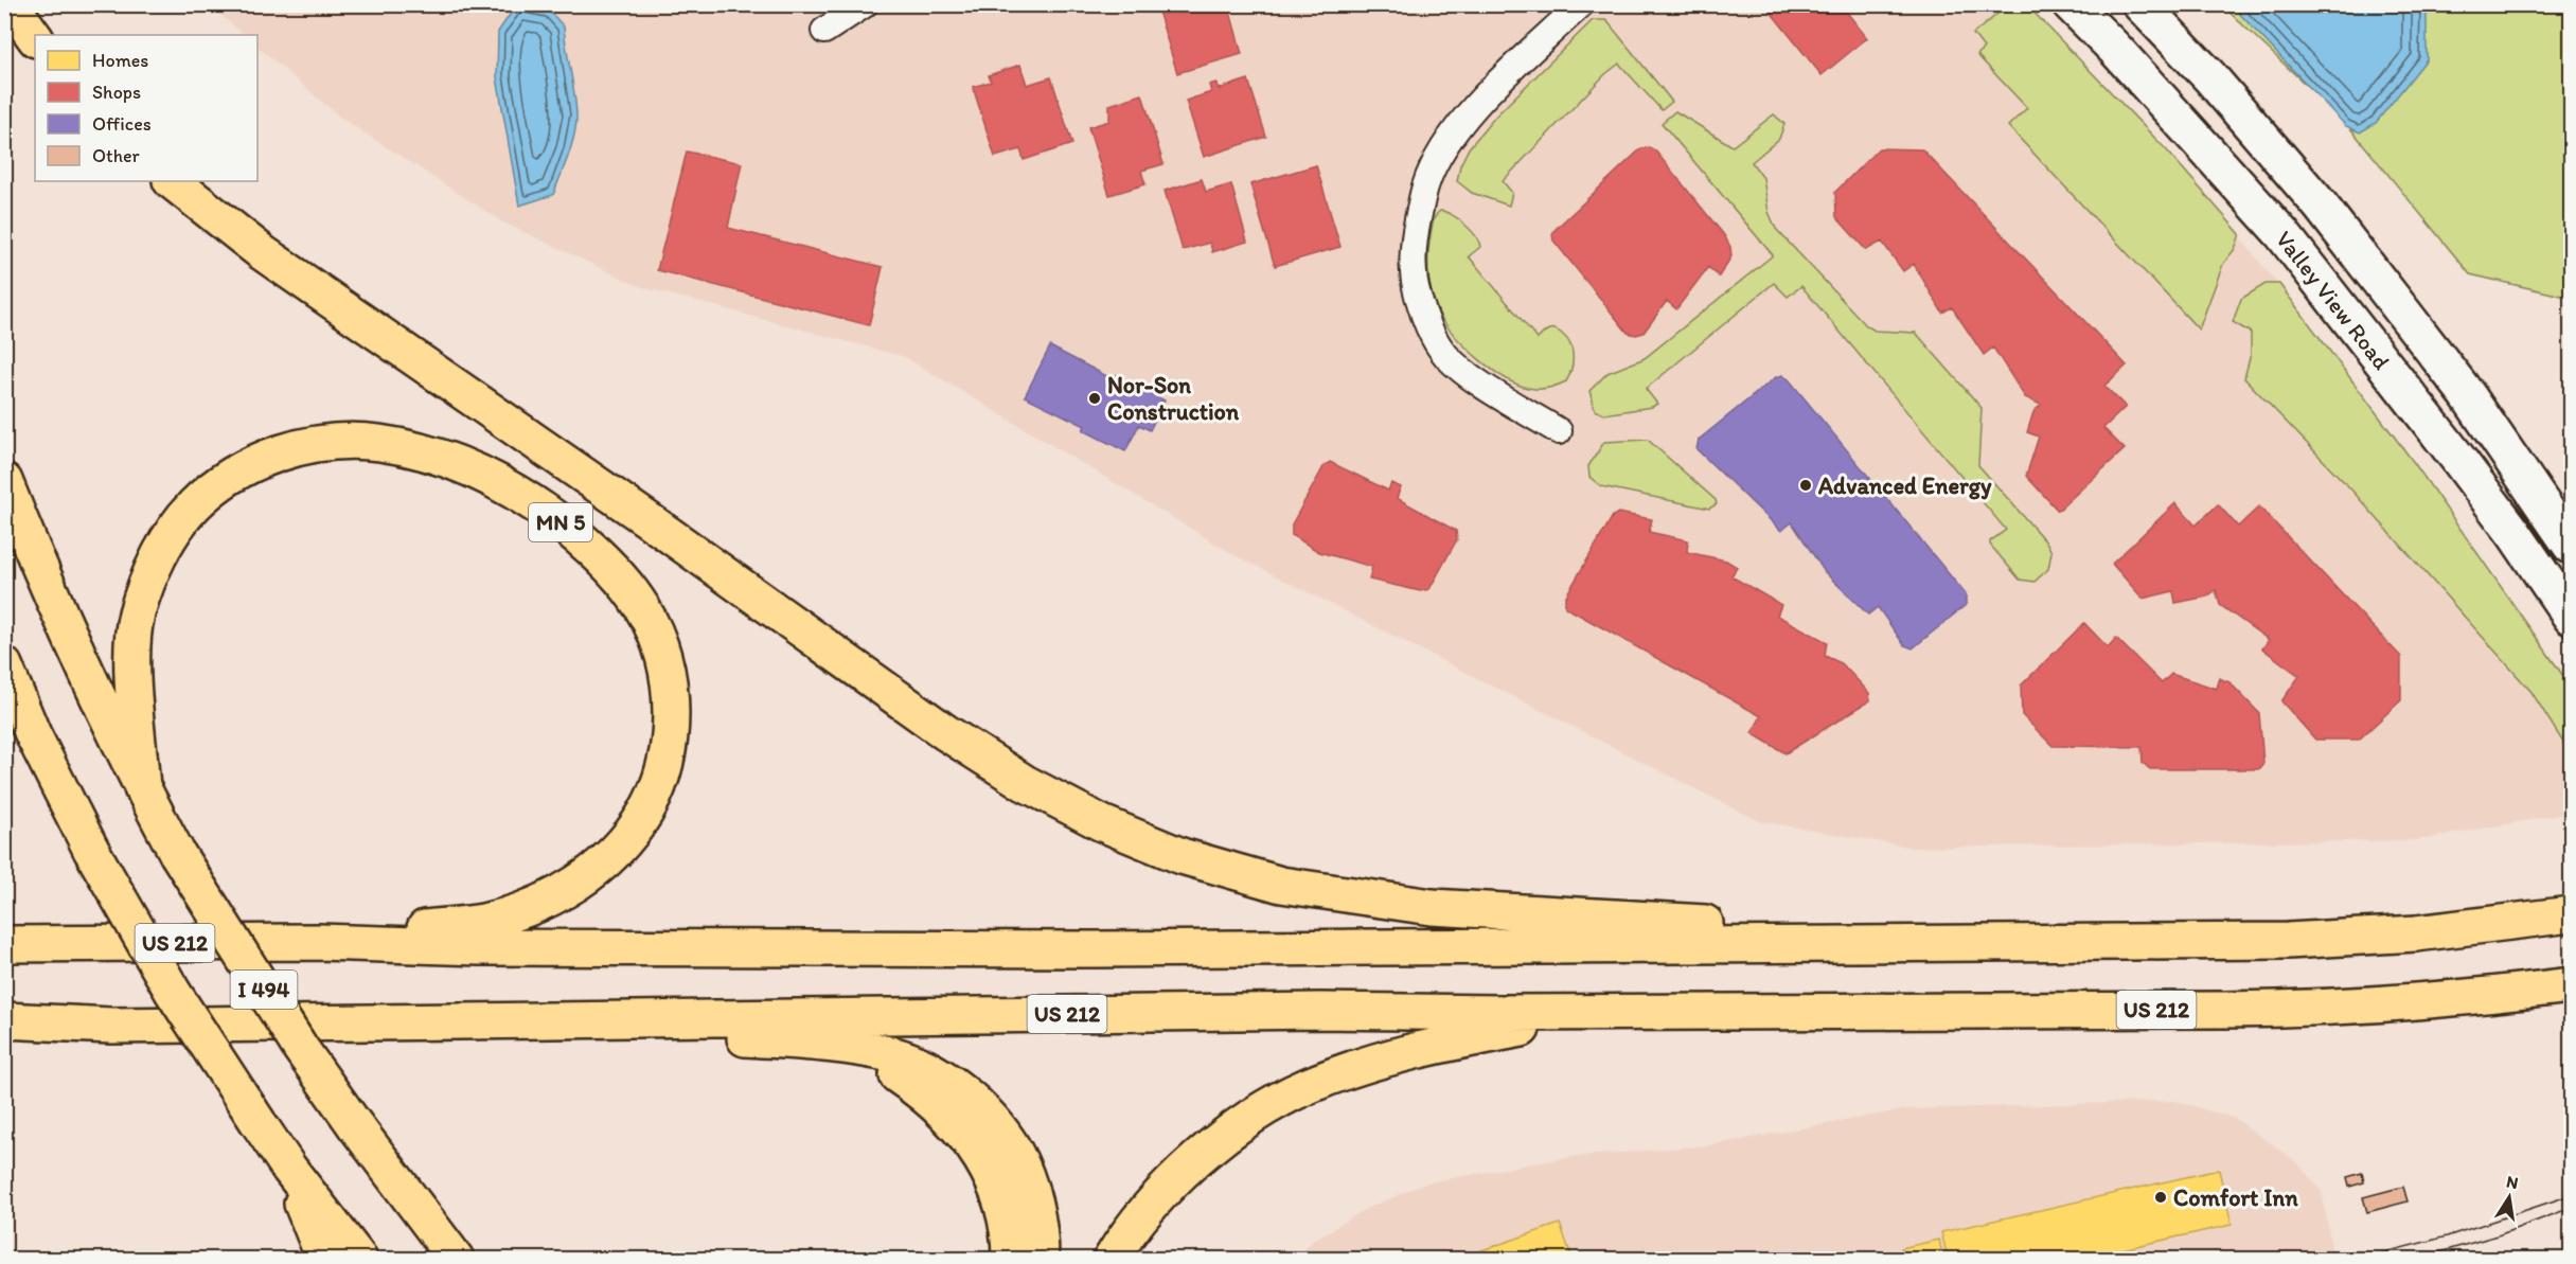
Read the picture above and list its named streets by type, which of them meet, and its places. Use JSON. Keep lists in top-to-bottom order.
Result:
{
  "streets": {
    "highway": ["MN 5", "US 212", "I 494"],
    "main road": ["Valley View Road"]
  },
  "crossings": [
    ["MN 5", "US 212"],
    ["MN 5", "I 494"]
  ],
  "places": ["Nor-Son Construction", "Advanced Energy", "Comfort Inn"],
  "legend": [
    "Homes",
    "Shops",
    "Offices",
    "Other"
  ],
  "north": "top"
}
